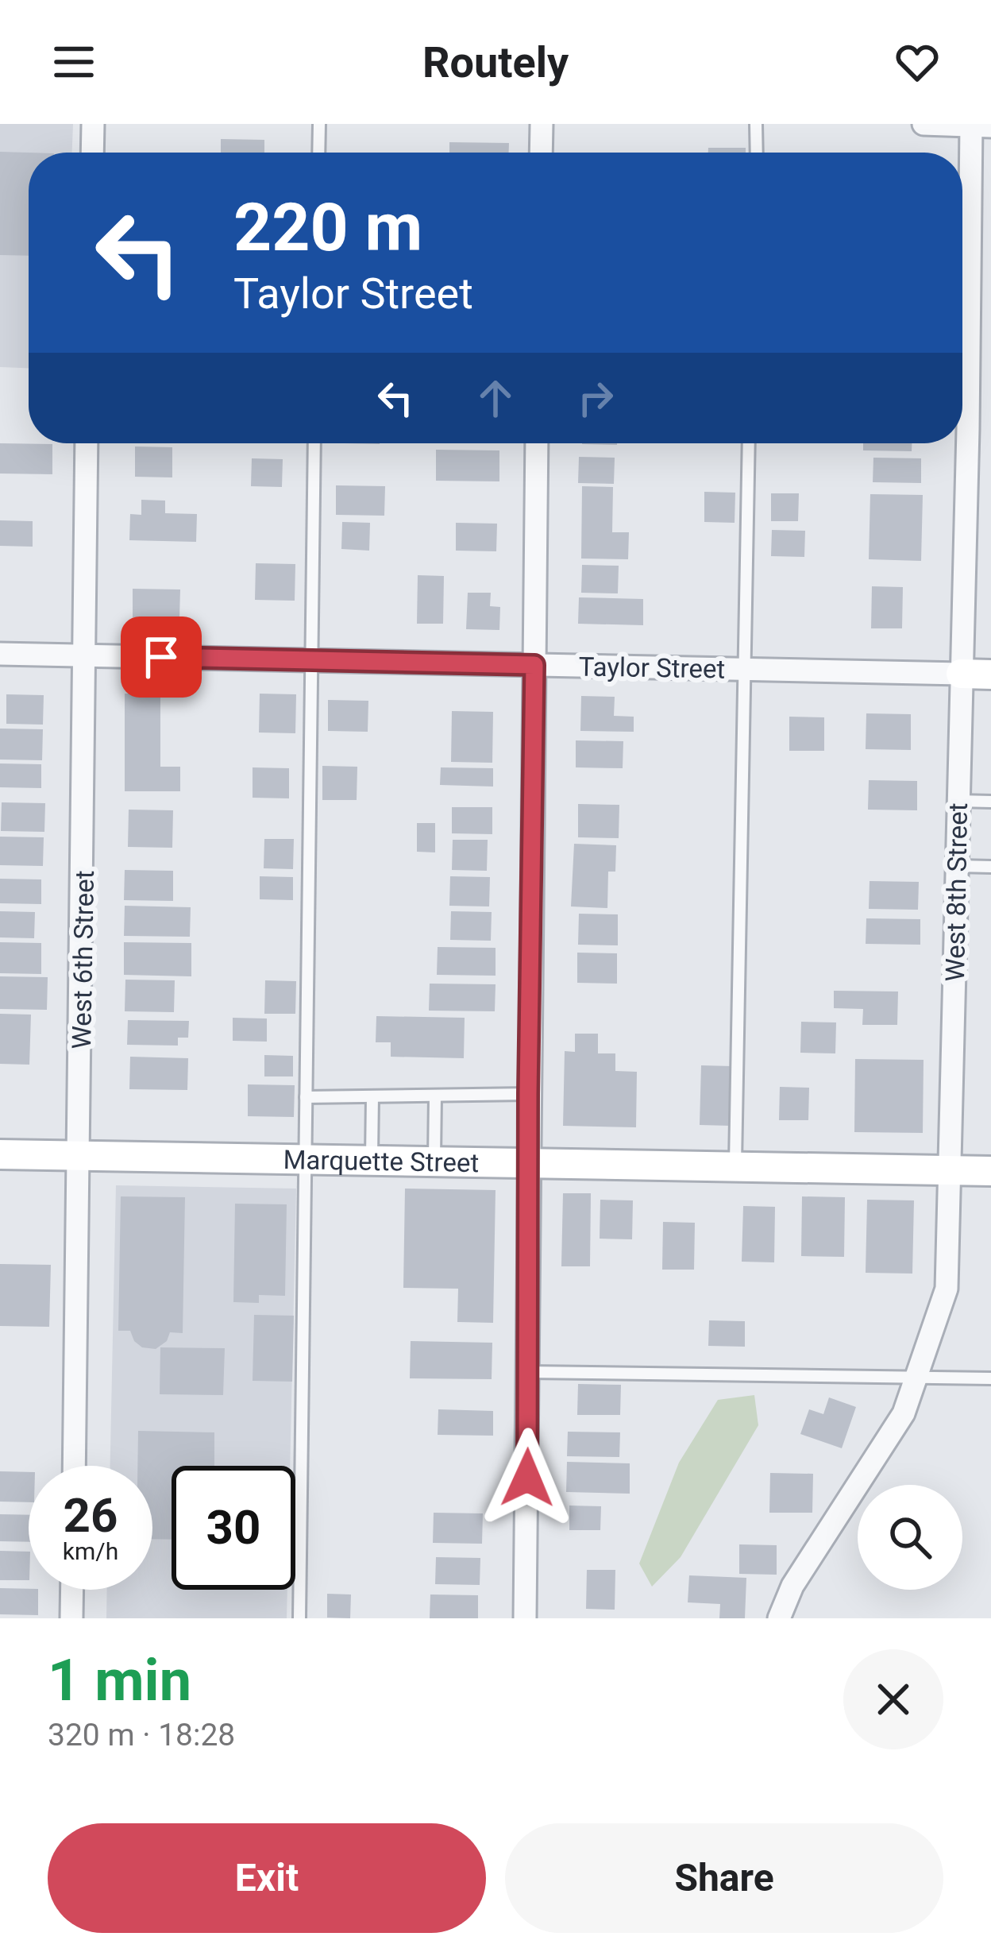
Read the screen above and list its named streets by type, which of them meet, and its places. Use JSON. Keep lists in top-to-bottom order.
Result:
{
  "streets": {
    "street": [
      "Taylor Street",
      "West 8th Street",
      "West 6th Street",
      "Marquette Street"
    ]
  },
  "crossings": [
    ["Taylor Street", "West 8th Street"],
    ["Taylor Street", "West 6th Street"],
    ["West 8th Street", "Marquette Street"],
    ["West 6th Street", "Marquette Street"]
  ],
  "page": {
    "header": "Routely",
    "turn": ["220 m", "Taylor Street"],
    "speed": "26 km/h",
    "limit": "30",
    "heading": ["1 min", "320 m · 18:28"],
    "buttons": ["Exit", "Share"]
  }
}
